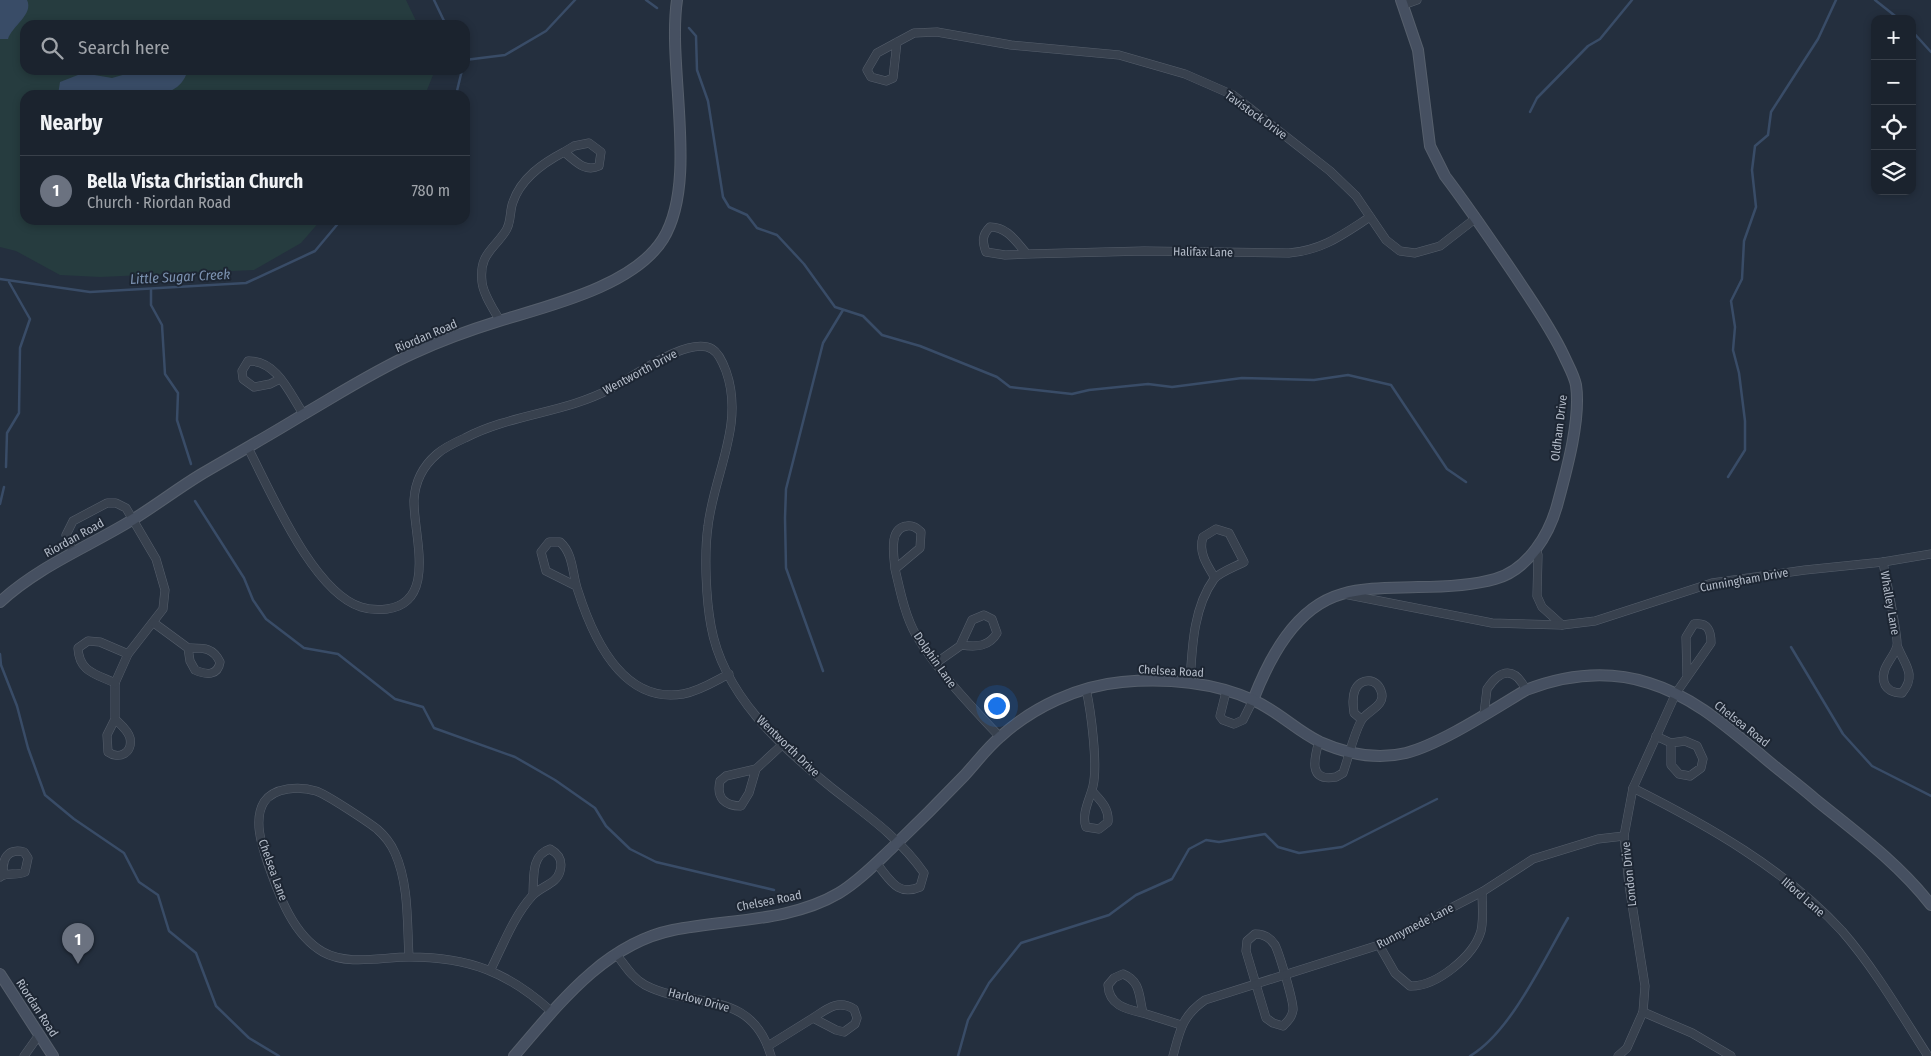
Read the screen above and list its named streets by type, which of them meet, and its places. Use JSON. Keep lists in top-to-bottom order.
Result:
{
  "streets": {
    "street": [
      "Tavistock Drive",
      "Halifax Lane",
      "Riordan Road",
      "Wentworth Drive",
      "Oldham Drive",
      "Cunningham Drive",
      "Whalley Lane",
      "Dolphin Lane",
      "Chelsea Road",
      "Chelsea Lane",
      "London Drive",
      "Ilford Lane",
      "Runnymede Lane",
      "Harlow Drive"
    ]
  },
  "crossings": [
    ["Tavistock Drive", "Halifax Lane"],
    ["Tavistock Drive", "Oldham Drive"],
    ["Riordan Road", "Wentworth Drive"],
    ["Wentworth Drive", "Chelsea Road"],
    ["Oldham Drive", "Cunningham Drive"],
    ["Oldham Drive", "Chelsea Road"],
    ["Cunningham Drive", "Whalley Lane"],
    ["Dolphin Lane", "Chelsea Road"],
    ["Chelsea Road", "Chelsea Lane"],
    ["Chelsea Road", "London Drive"],
    ["Chelsea Road", "Harlow Drive"],
    ["London Drive", "Ilford Lane"],
    ["London Drive", "Runnymede Lane"]
  ],
  "water": ["Little Sugar Creek"],
  "page": {
    "map_buttons": ["+", "−"],
    "search": "Search here",
    "heading": "Nearby",
    "list": [
      {
        "mark": "1",
        "name": "Bella Vista Christian Church",
        "note": "Church · Riordan Road",
        "value": "780 m"
      }
    ],
    "pins": "1"
  }
}
